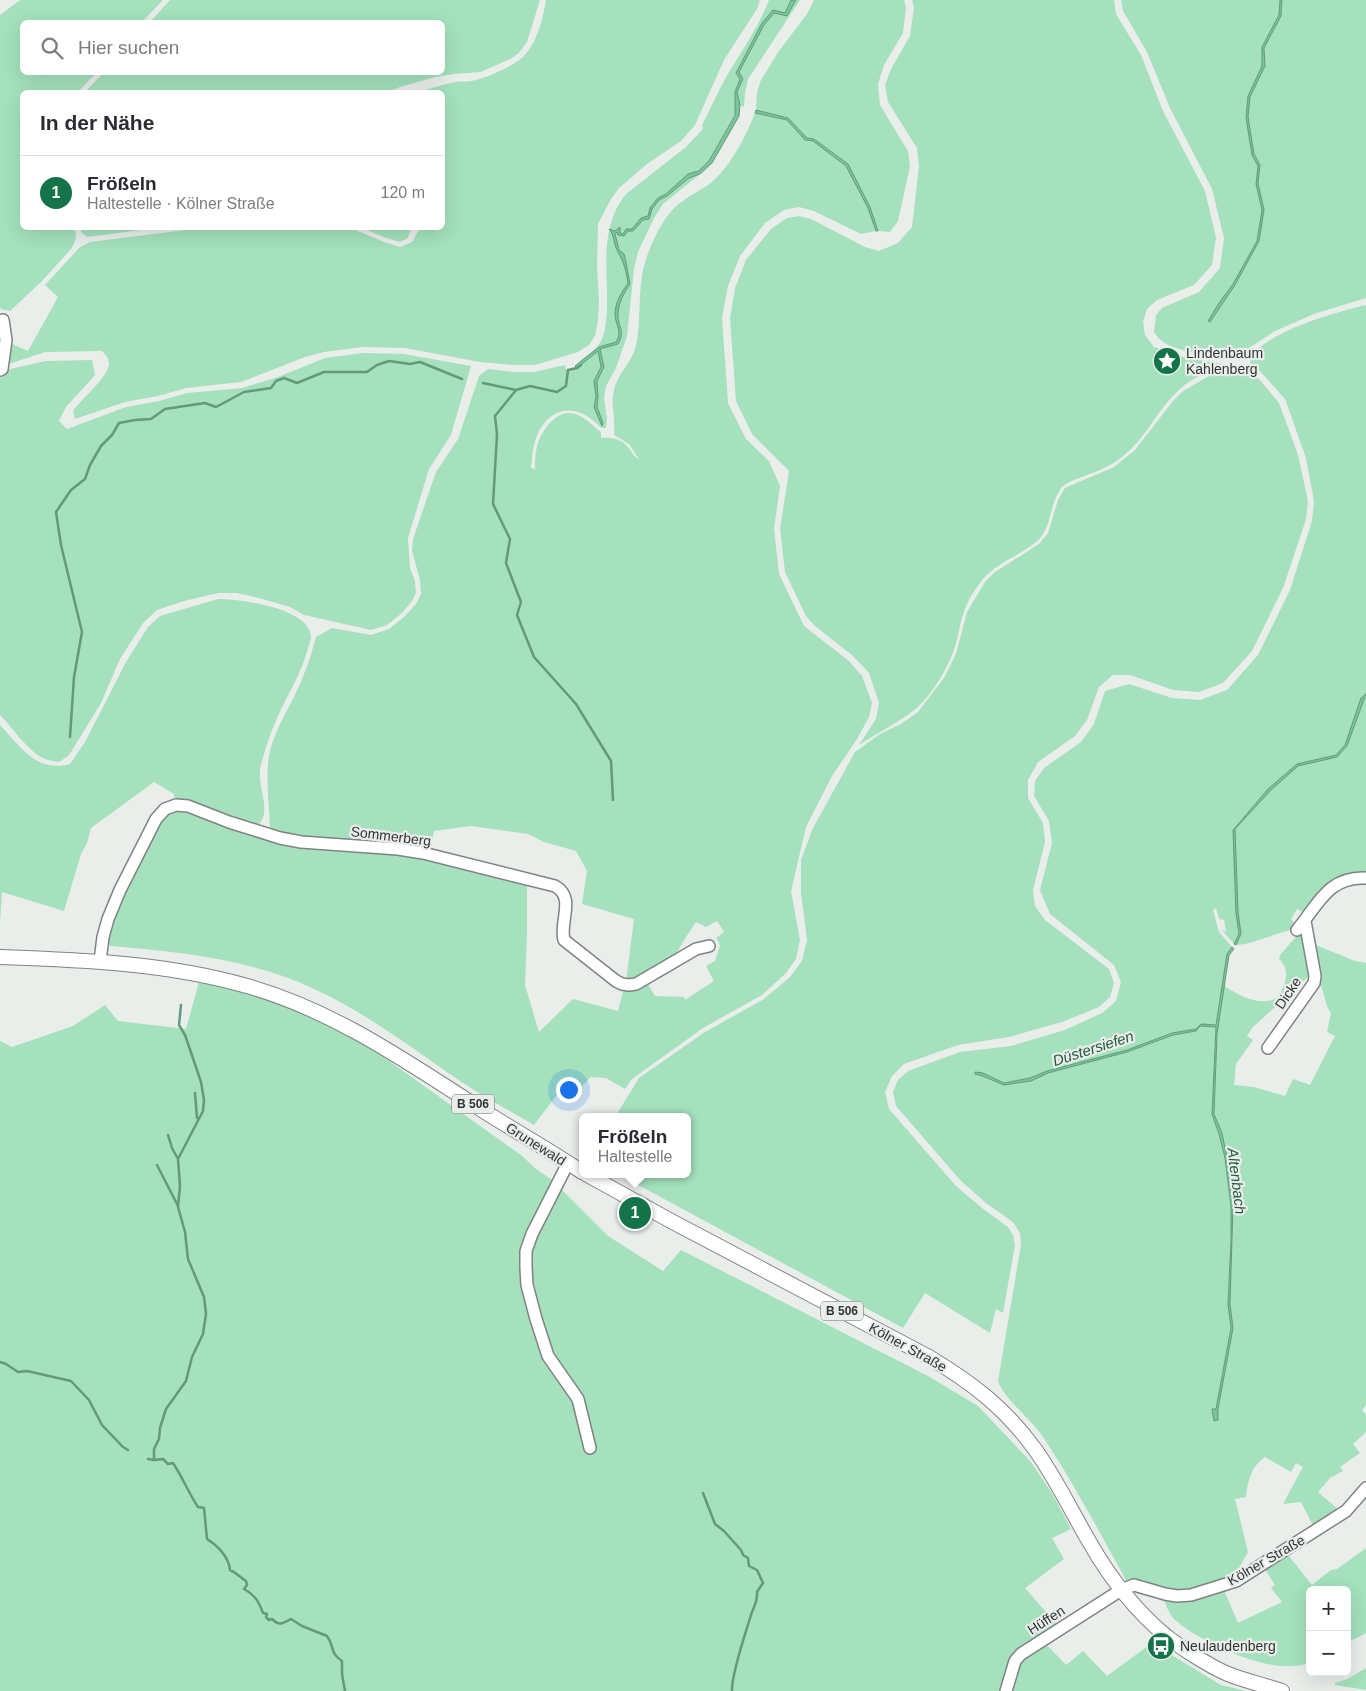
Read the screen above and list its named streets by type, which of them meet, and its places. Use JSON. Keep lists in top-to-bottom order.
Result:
{
  "streets": {
    "main road": ["B 506", "Grunewald", "Kölner Straße"],
    "street": ["Sommerberg", "Dicke", "Hüffen"]
  },
  "crossings": [
    ["Sommerberg", "B 506"],
    ["Sommerberg", "Grunewald"],
    ["B 506", "Grunewald"],
    ["B 506", "Kölner Straße"],
    ["B 506", "Hüffen"],
    ["Kölner Straße", "Hüffen"]
  ],
  "water": ["Düstersiefen", "Altenbach"],
  "places": {
    "place": ["Lindenbaum Kahlenberg"],
    "bus stop": ["Neulaudenberg"]
  },
  "page": {
    "search": "Hier suchen",
    "heading": "In der Nähe",
    "list": [
      {
        "mark": "1",
        "name": "Frößeln",
        "note": "Haltestelle · Kölner Straße",
        "value": "120 m"
      }
    ],
    "popup": ["Frößeln", "Haltestelle"],
    "pins": "1",
    "map_buttons": ["+", "−"]
  }
}
